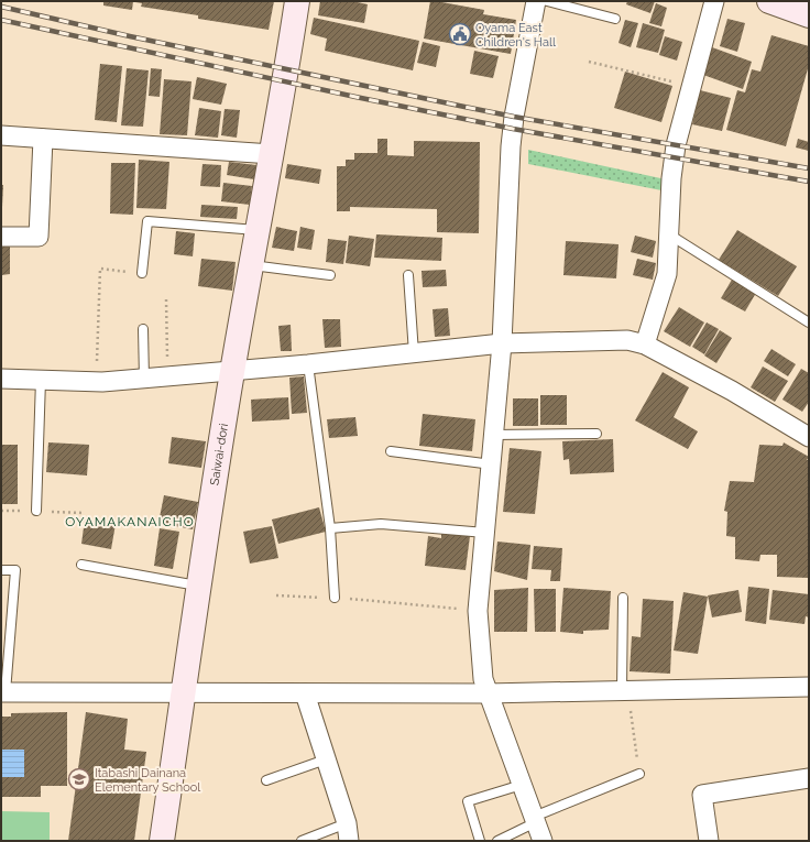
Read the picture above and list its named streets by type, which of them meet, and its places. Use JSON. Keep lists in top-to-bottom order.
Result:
{
  "streets": {
    "street": ["Saiwai-dori"]
  },
  "districts": ["OYAMAKANAICHO"],
  "places": {
    "public building": ["Oyama East Children's Hall"],
    "school or university": ["Itabashi Dainana Elementary School"]
  }
}
